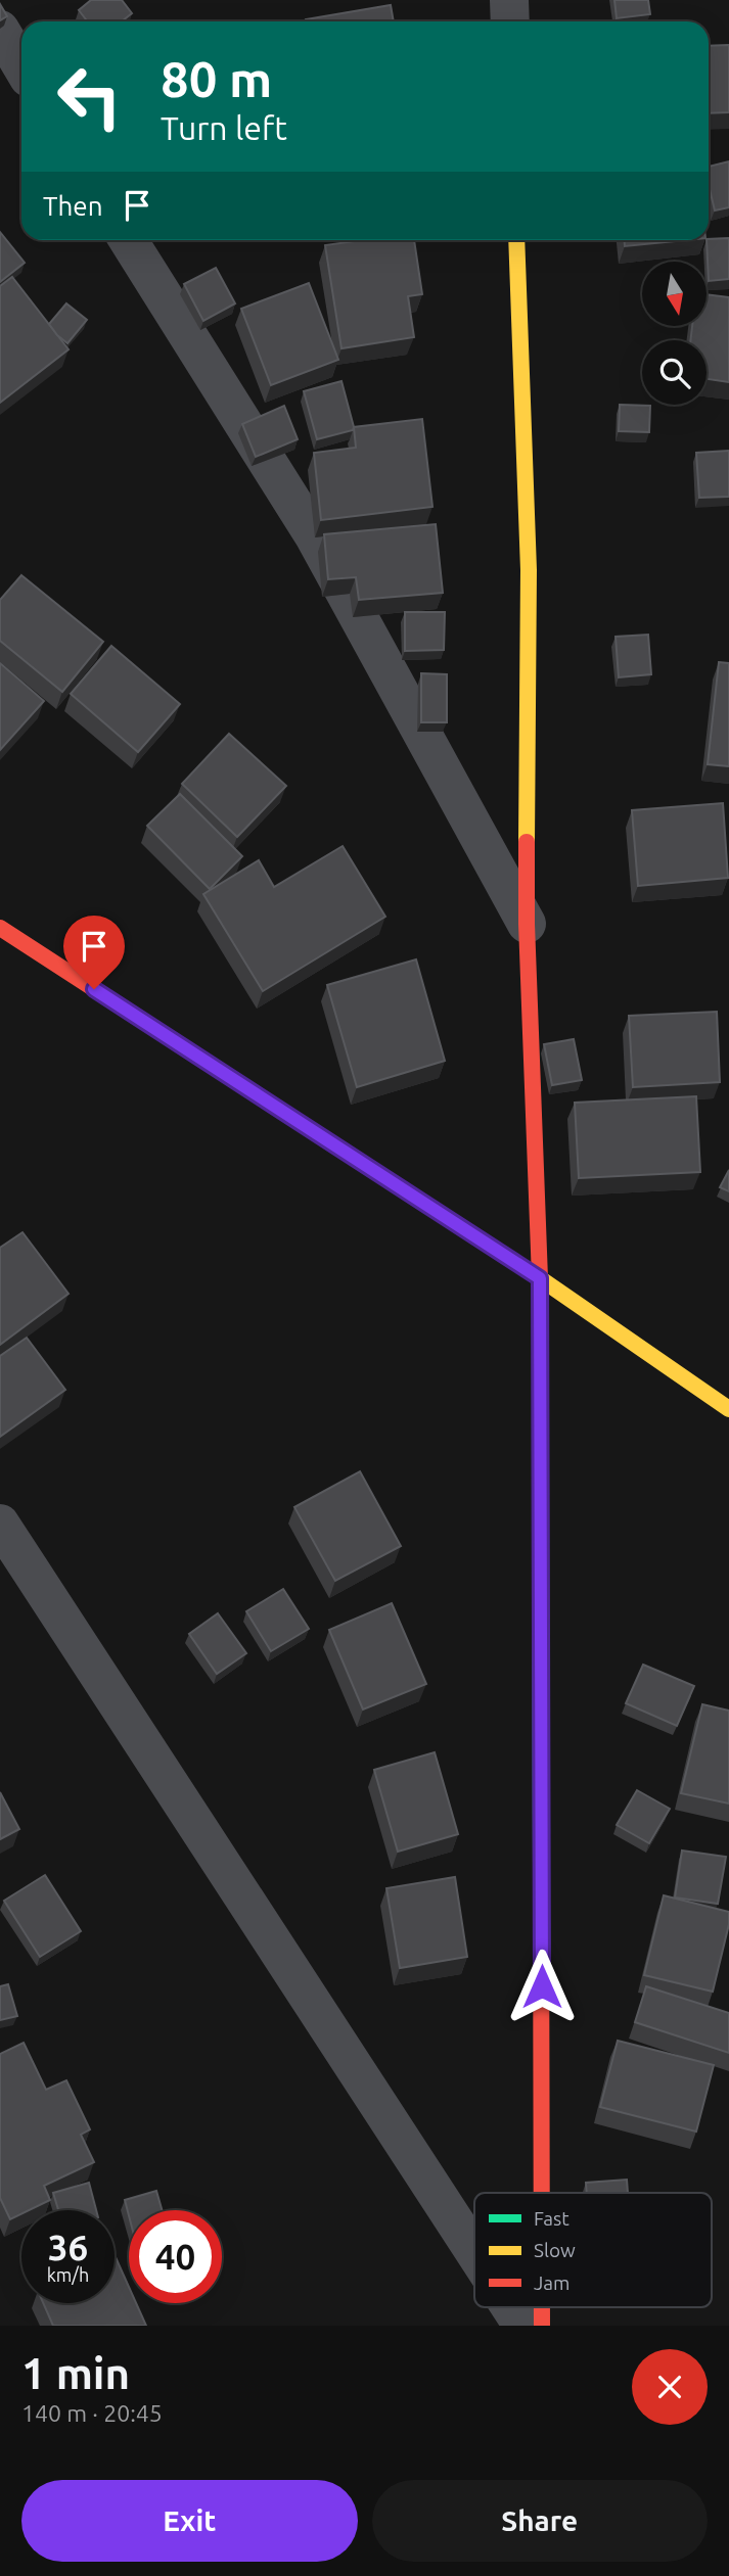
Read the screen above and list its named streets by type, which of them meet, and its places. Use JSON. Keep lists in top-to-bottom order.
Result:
{
  "legend": ["Fast", "Slow", "Jam"],
  "north": "bottom",
  "page": {
    "turn": ["80 m", "Turn left"],
    "then": "Then",
    "speed": "36 km/h",
    "limit": "40",
    "heading": ["1 min", "140 m · 20:45"],
    "buttons": ["Exit", "Share"]
  }
}
